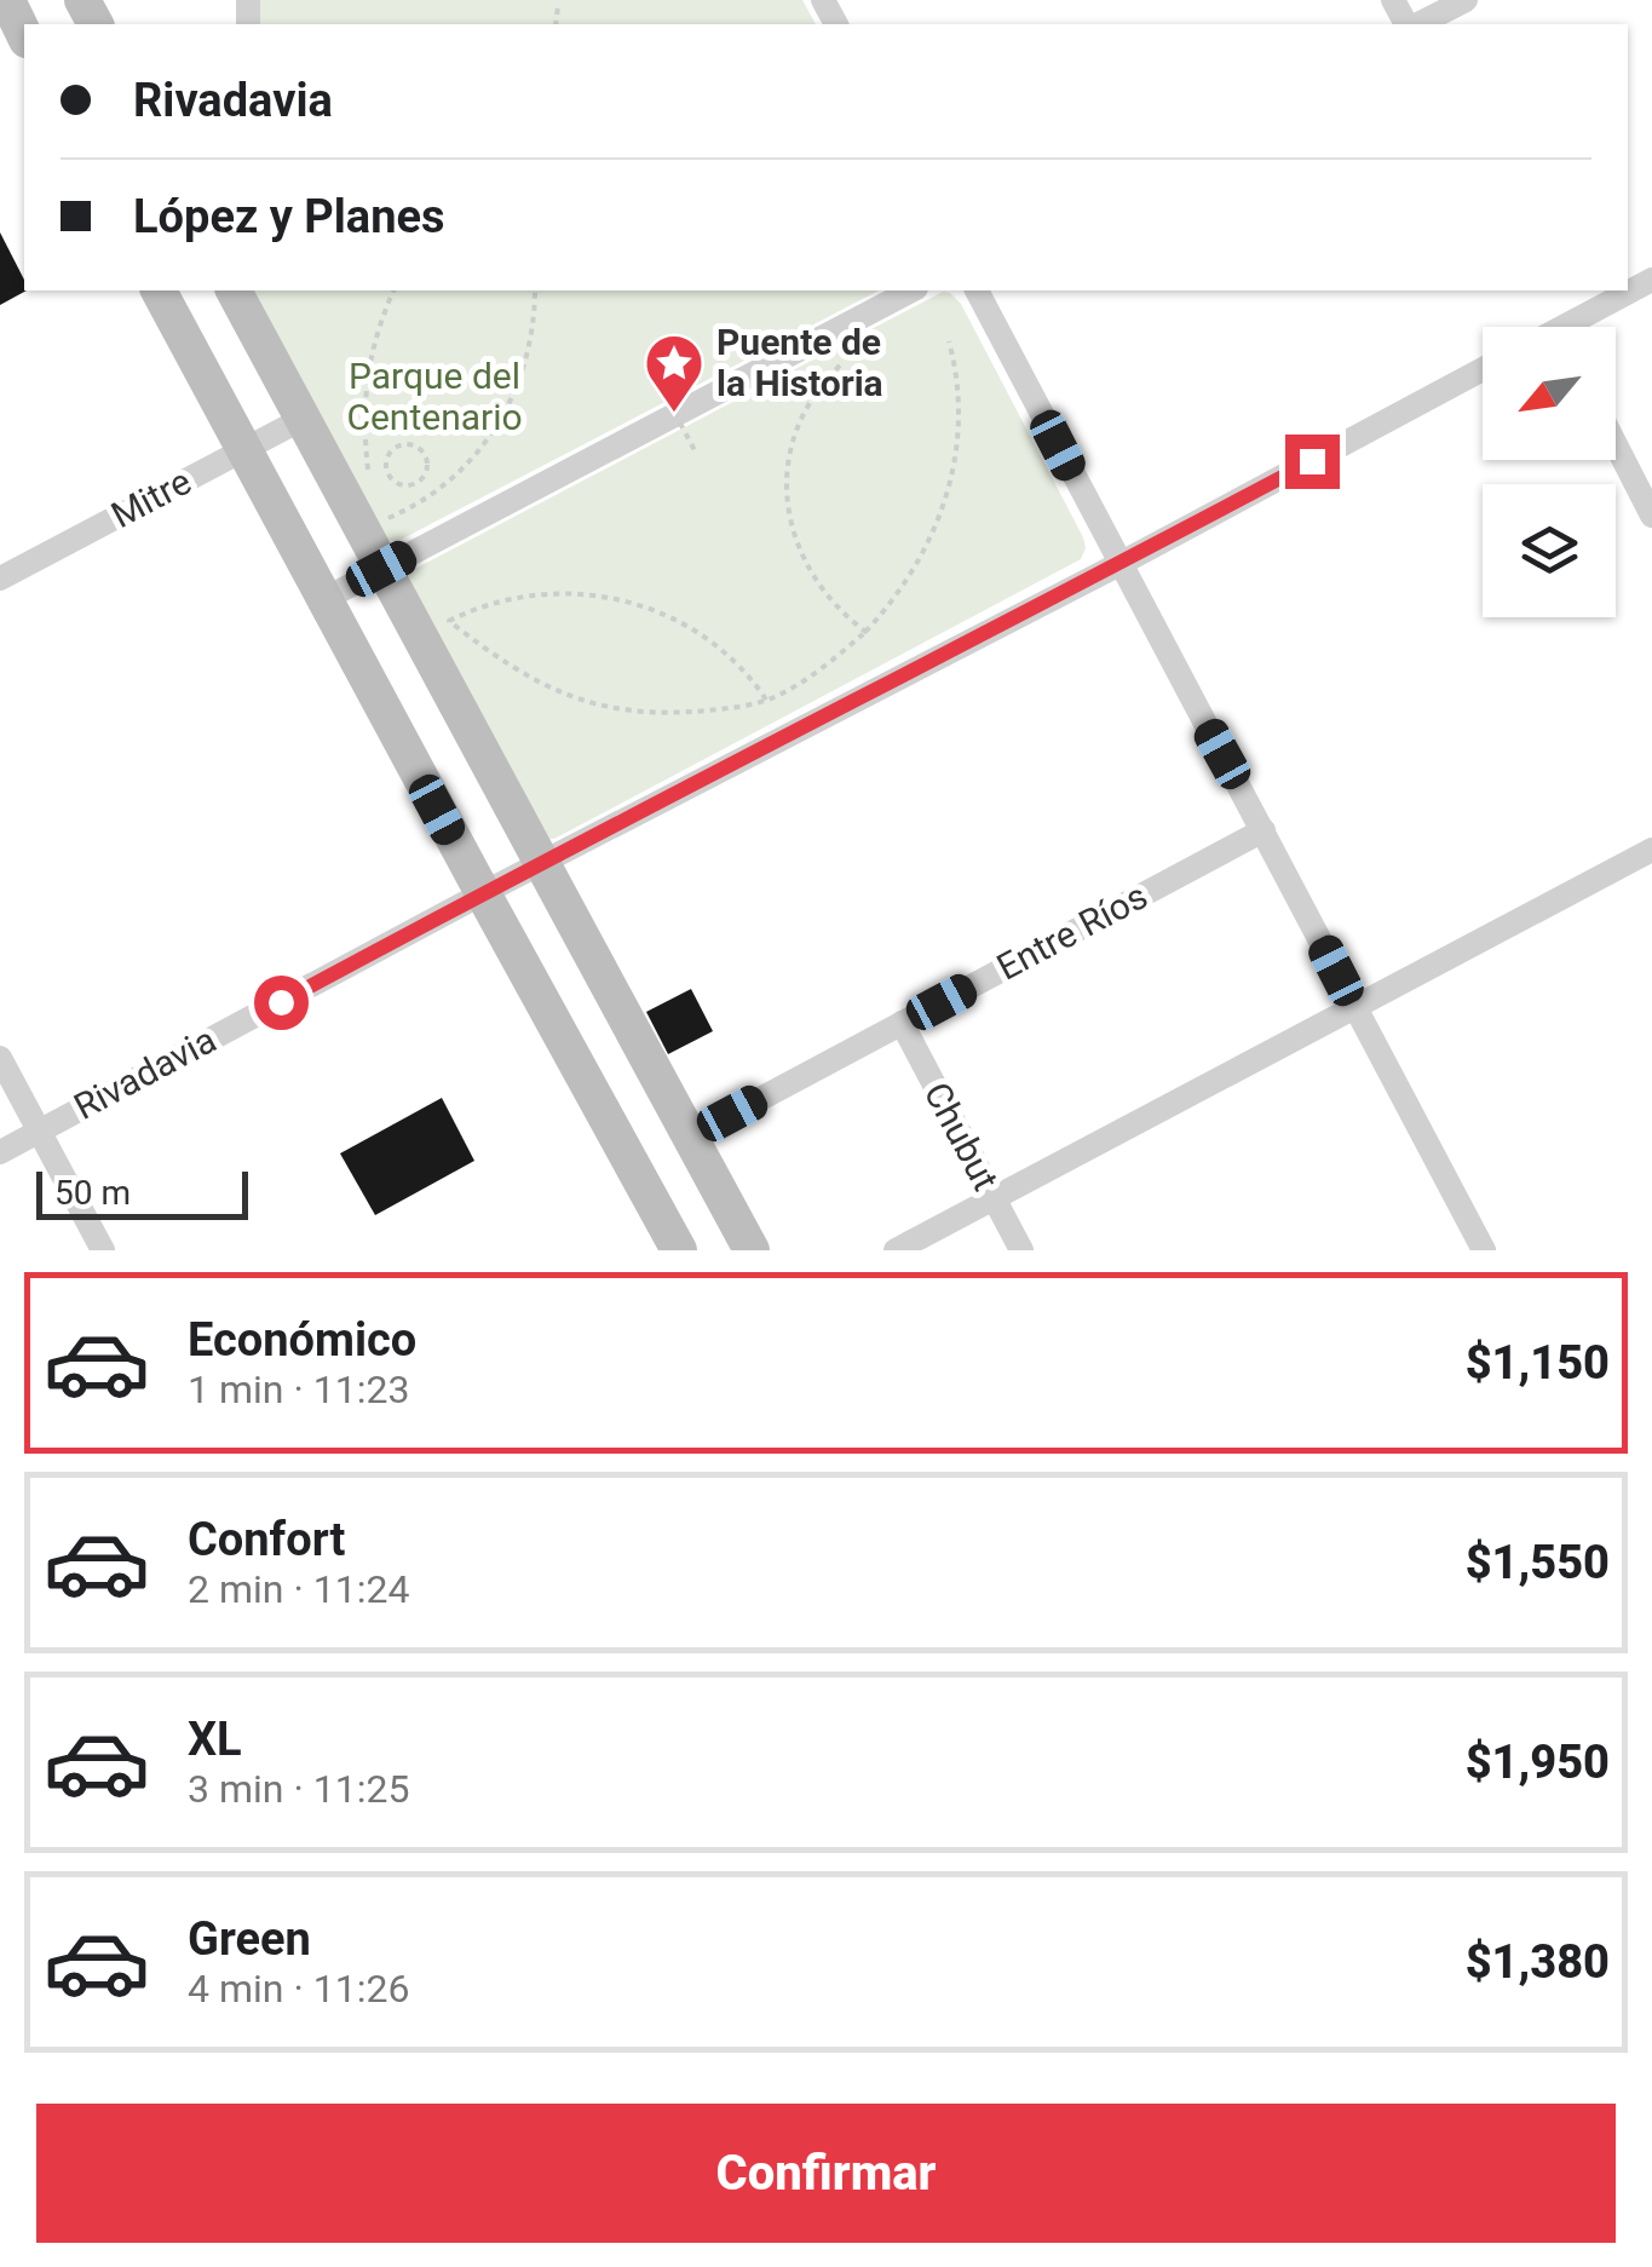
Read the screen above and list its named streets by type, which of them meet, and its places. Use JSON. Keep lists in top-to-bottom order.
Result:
{
  "streets": {
    "street": [
      "Mitre",
      "Entre Ríos",
      "Rivadavia",
      "Chubut"
    ]
  },
  "crossings": [
    ["Entre Ríos", "Chubut"]
  ],
  "parks": ["Parque del Centenario"],
  "places": {
    "place": ["Puente de la Historia"]
  },
  "scale_bar": "50 m",
  "north": "bottom left",
  "page": {
    "banner": ["Rivadavia", "López y Planes"],
    "scale": "50 m",
    "list": [
      {
        "name": "Económico",
        "note": "1 min · 11:23",
        "value": "$1,150"
      },
      {
        "name": "Confort",
        "note": "2 min · 11:24",
        "value": "$1,550"
      },
      {
        "name": "XL",
        "note": "3 min · 11:25",
        "value": "$1,950"
      },
      {
        "name": "Green",
        "note": "4 min · 11:26",
        "value": "$1,380"
      }
    ],
    "buttons": "Confirmar"
  }
}
